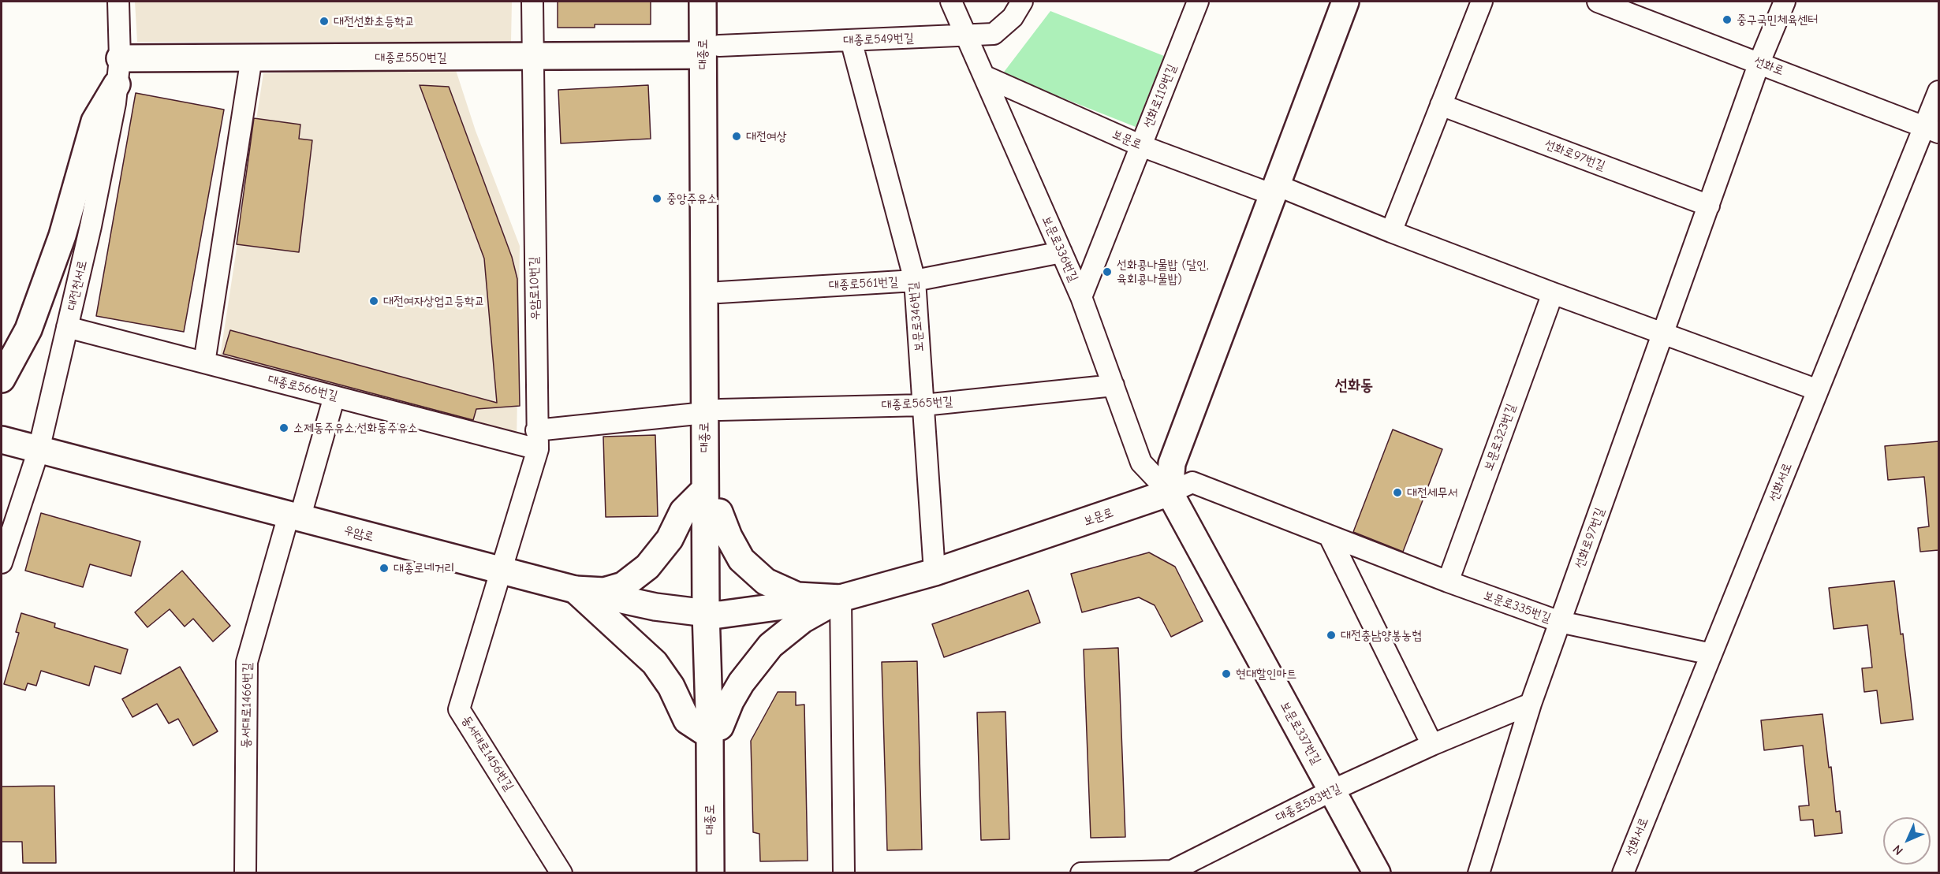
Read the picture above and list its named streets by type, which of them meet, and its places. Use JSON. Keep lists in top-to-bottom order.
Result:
{
  "streets": {
    "main road": [
      "대종로",
      "대종로550번길",
      "보문로",
      "우암로",
      "보문로337번길"
    ],
    "street": [
      "대종로549번길",
      "선화로",
      "선화로119번길",
      "선화로97번길",
      "보문로336번길",
      "대종로561번길",
      "대전천서로",
      "우암로10번길",
      "보문로346번길",
      "대종로566번길",
      "대종로565번길",
      "보문로323번길",
      "선화서로",
      "보문로335번길",
      "동서대로1466번길",
      "동서대로1456번길",
      "대종로583번길"
    ]
  },
  "crossings": [
    ["대종로549번길", "대종로"],
    ["대종로549번길", "대종로550번길"],
    ["대종로549번길", "보문로336번길"],
    ["대종로549번길", "보문로346번길"],
    ["대종로", "대종로550번길"],
    ["대종로", "보문로"],
    ["대종로", "대종로561번길"],
    ["대종로", "대종로566번길"],
    ["대종로", "대종로565번길"],
    ["대종로", "우암로"],
    ["대종로550번길", "대전천서로"],
    ["대종로550번길", "우암로10번길"],
    ["선화로", "선화로97번길"],
    ["선화로", "선화서로"],
    ["선화로119번길", "보문로"],
    ["선화로119번길", "보문로336번길"],
    ["보문로", "보문로336번길"],
    ["보문로", "보문로346번길"],
    ["보문로", "우암로"],
    ["보문로", "보문로335번길"],
    ["보문로", "보문로337번길"],
    ["선화로97번길", "보문로335번길"],
    ["선화로97번길", "대종로583번길"],
    ["보문로336번길", "대종로561번길"],
    ["보문로336번길", "대종로565번길"],
    ["보문로336번길", "보문로335번길"],
    ["보문로336번길", "보문로337번길"],
    ["대종로561번길", "보문로346번길"],
    ["대전천서로", "대종로566번길"],
    ["대전천서로", "우암로"],
    ["우암로10번길", "대종로566번길"],
    ["우암로10번길", "우암로"],
    ["우암로10번길", "동서대로1456번길"],
    ["보문로346번길", "대종로565번길"],
    ["대종로566번길", "대종로565번길"],
    ["대종로566번길", "동서대로1466번길"],
    ["보문로323번길", "보문로335번길"],
    ["선화서로", "보문로335번길"],
    ["우암로", "동서대로1466번길"],
    ["우암로", "동서대로1456번길"],
    ["보문로335번길", "보문로337번길"],
    ["보문로337번길", "대종로583번길"]
  ],
  "districts": ["선화동"],
  "places": [
    "중구국민체육센터",
    "대전선화초등학교",
    "대전여상",
    "중앙주유소",
    "선화콩나물밥 (달인, 육회콩나물밥)",
    "대전여자상업고등학교",
    "소제동주유소;선화동주유소",
    "대전세무서",
    "대종로네거리",
    "대전충남양봉농협",
    "현대할인마트"
  ],
  "north": "bottom left"
}
